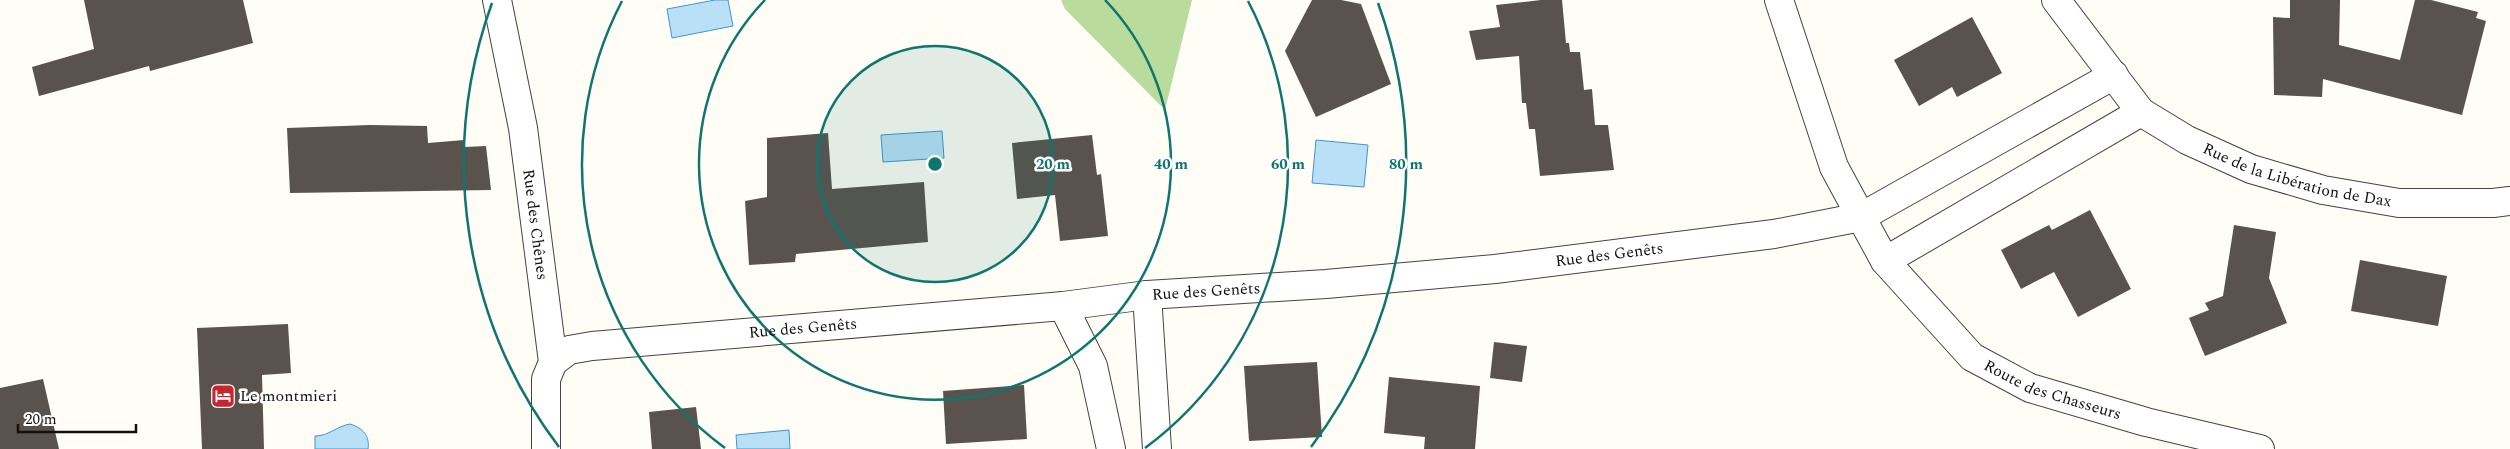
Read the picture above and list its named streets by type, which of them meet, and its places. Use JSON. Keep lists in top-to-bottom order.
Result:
{
  "streets": {
    "street": [
      "Rue de la Libération de Dax",
      "Rue des Chênes",
      "Rue des Genêts",
      "Route des Chasseurs"
    ]
  },
  "crossings": [
    ["Rue des Chênes", "Rue des Genêts"],
    ["Rue des Genêts", "Route des Chasseurs"]
  ],
  "places": {
    "hotel": ["Le montmieri"]
  },
  "scale_bar": "20 m",
  "rings": [
    "20 m",
    "40 m",
    "60 m",
    "80 m"
  ]
}
